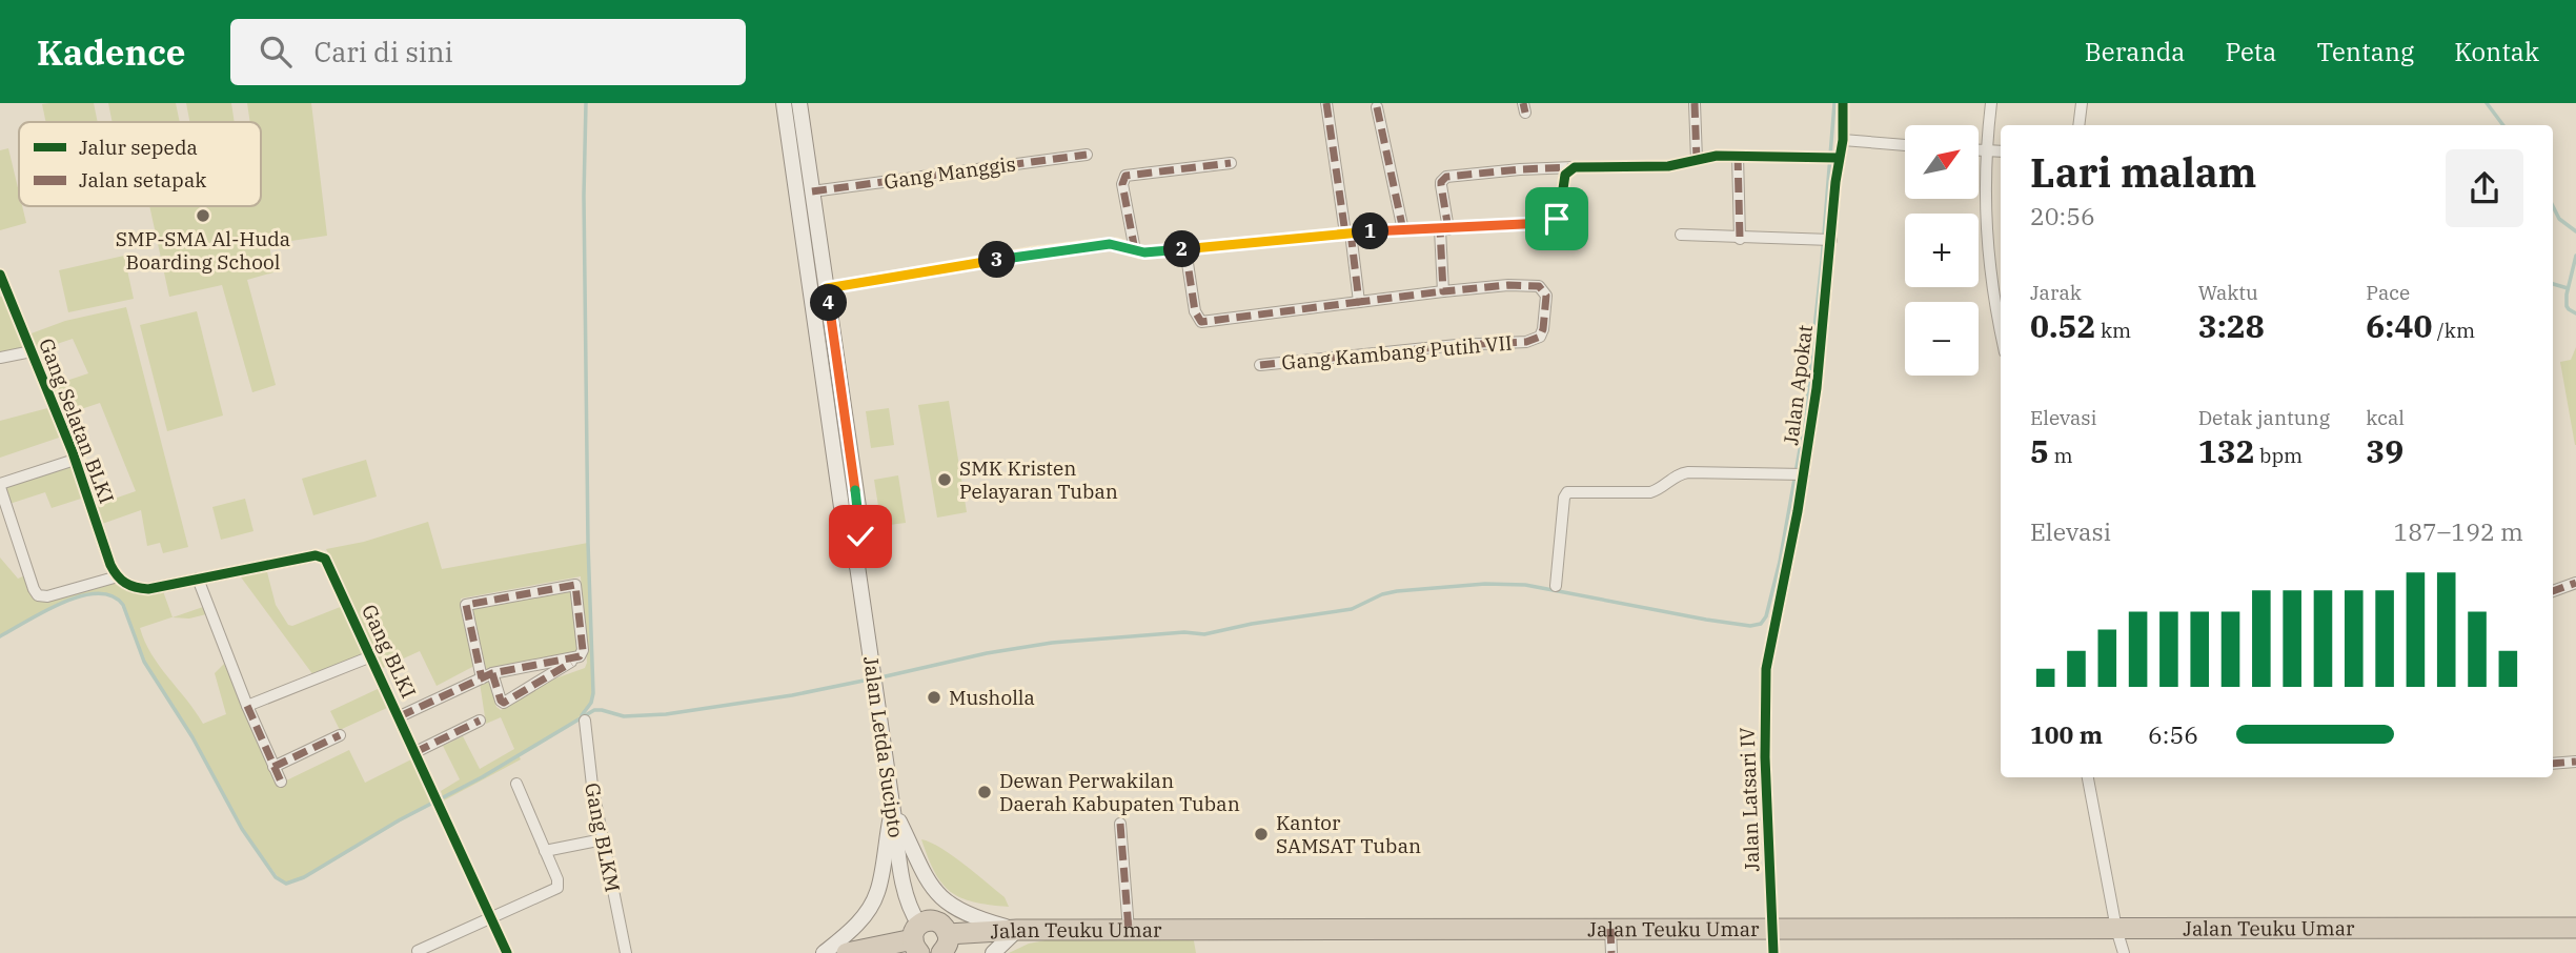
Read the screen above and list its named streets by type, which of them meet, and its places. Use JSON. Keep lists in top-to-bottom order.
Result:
{
  "streets": {
    "highway": ["Jalan Teuku Umar"],
    "main road": ["Jalan Letda Sucipto"],
    "street": [
      "Gang Manggis",
      "Gang Kambang Putih VII",
      "Jalan Apokat",
      "Gang Selatan BLKI",
      "Gang BLKI",
      "Jalan Latsari IV",
      "Gang BLKM"
    ]
  },
  "crossings": [
    ["Gang Manggis", "Jalan Letda Sucipto"],
    ["Jalan Apokat", "Jalan Latsari IV"],
    ["Gang Selatan BLKI", "Gang BLKI"],
    ["Jalan Latsari IV", "Jalan Teuku Umar"]
  ],
  "places": [
    "SMP-SMA Al-Huda Boarding School",
    "SMK Kristen Pelayaran Tuban",
    "Musholla",
    "Dewan Perwakilan Daerah Kabupaten Tuban",
    "Kantor SAMSAT Tuban"
  ],
  "legend": ["Jalur sepeda", "Jalan setapak"],
  "north": "top right",
  "page": {
    "header": "Kadence",
    "search": "Cari di sini",
    "nav": [
      "Beranda",
      "Peta",
      "Tentang",
      "Kontak"
    ],
    "map_buttons": ["+", "−"],
    "heading": ["Lari malam", "20:56"],
    "pins": [
      "1",
      "2",
      "3",
      "4"
    ],
    "stats": [
      ["Jarak", "0.52 km"],
      ["Waktu", "3:28"],
      ["Pace", "6:40 /km"],
      ["Elevasi", "5 m"],
      ["Detak jantung", "132 bpm"],
      ["kcal", "39"]
    ],
    "chart": ["Elevasi", "187–192 m"],
    "list": [
      {
        "name": "100 m",
        "note": "6:56"
      }
    ]
  }
}
